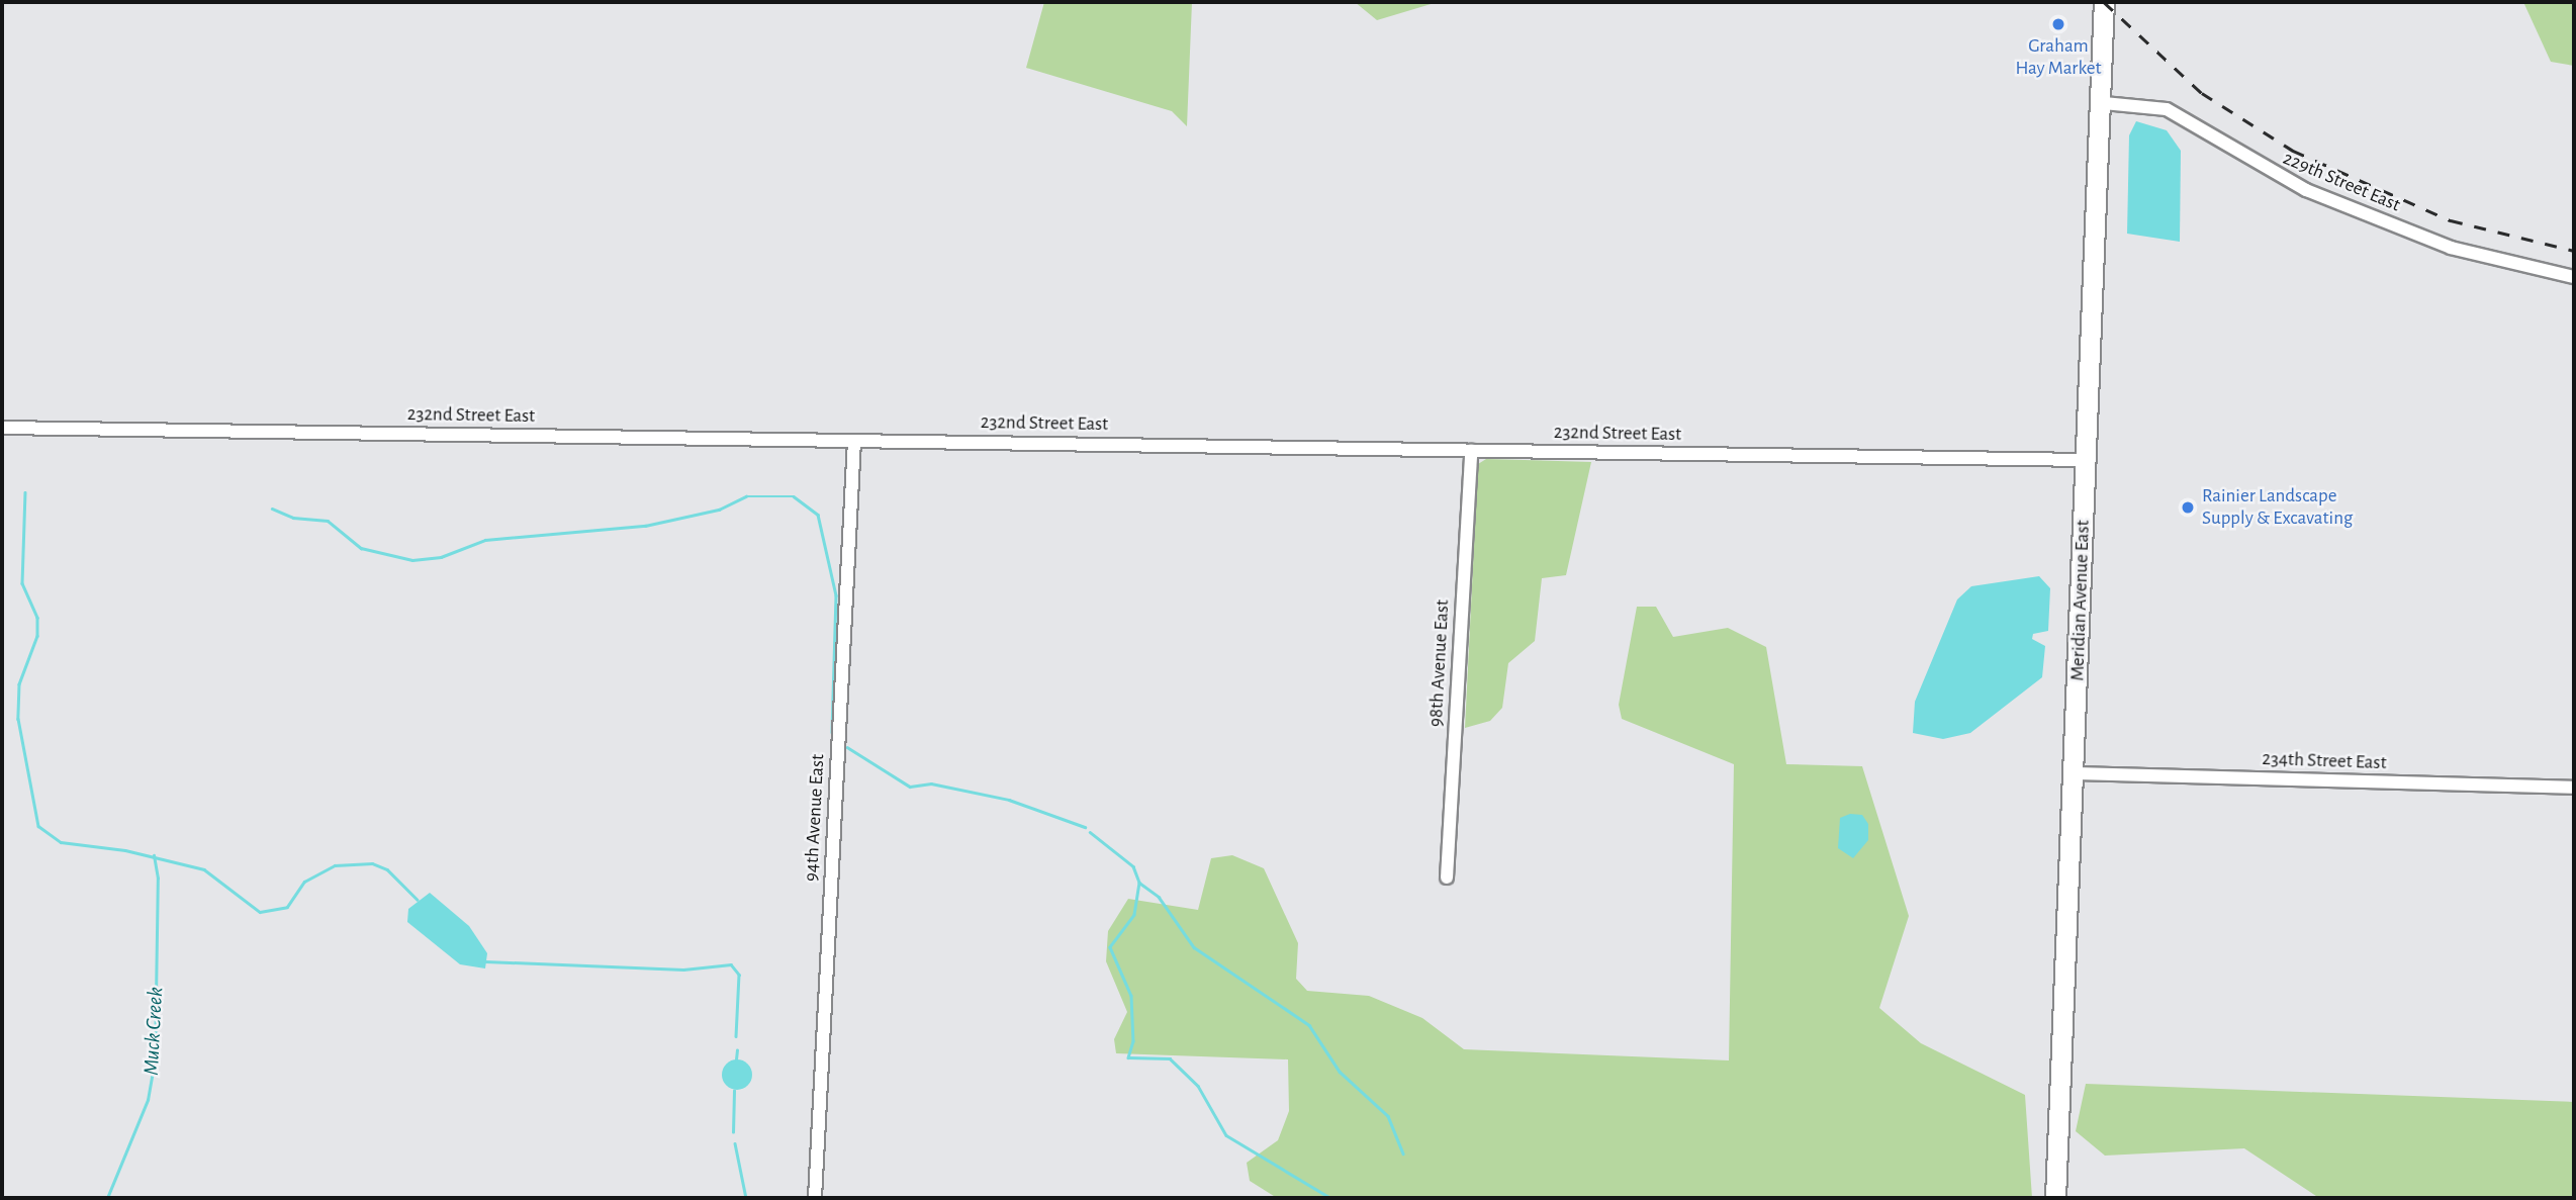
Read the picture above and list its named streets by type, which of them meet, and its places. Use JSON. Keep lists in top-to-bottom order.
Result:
{
  "streets": {
    "main road": ["Meridian Avenue East"],
    "street": [
      "229th Street East",
      "232nd Street East",
      "98th Avenue East",
      "234th Street East",
      "94th Avenue East"
    ]
  },
  "crossings": [
    ["229th Street East", "Meridian Avenue East"],
    ["232nd Street East", "Meridian Avenue East"],
    ["232nd Street East", "98th Avenue East"],
    ["232nd Street East", "94th Avenue East"],
    ["Meridian Avenue East", "234th Street East"]
  ],
  "water": ["Muck Creek"],
  "places": ["Graham Hay Market", "Rainier Landscape Supply & Excavating"]
}
